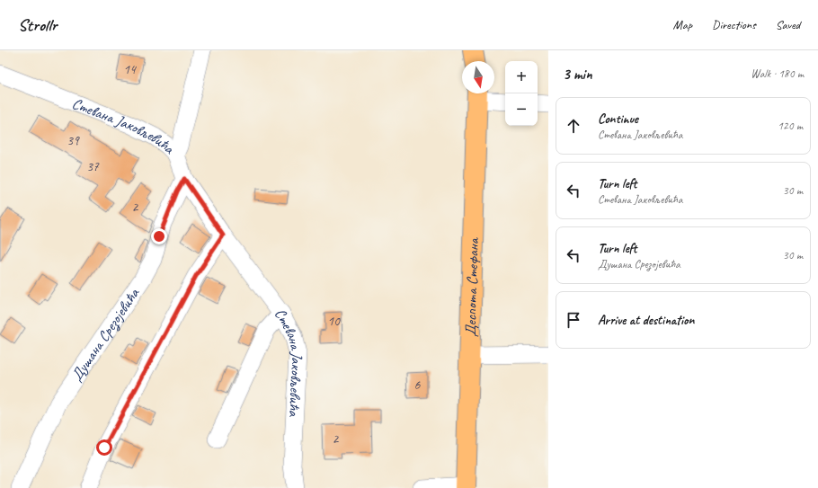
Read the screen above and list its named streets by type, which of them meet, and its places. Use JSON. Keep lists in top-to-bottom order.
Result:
{
  "streets": {
    "main road": ["Деспота Стефана"],
    "street": ["Стевана Јаковљевића", "Душана Срезојевића"]
  },
  "crossings": [
    ["Стевана Јаковљевића", "Душана Срезојевића"]
  ],
  "house_numbers": [
    "14",
    "39",
    "37",
    "2",
    "10",
    "6",
    "2"
  ],
  "north": "bottom",
  "page": {
    "header": "Strollr",
    "nav": ["Map", "Directions", "Saved"],
    "heading": ["3 min", "Walk · 180 m"],
    "map_buttons": ["+", "−"],
    "list": [
      ["Continue", "Стевана Јаковљевића", "120 m"],
      ["Turn left", "Стевана Јаковљевића", "30 m"],
      ["Turn left", "Душана Срезојевића", "30 m"],
      "Arrive at destination"
    ]
  }
}
